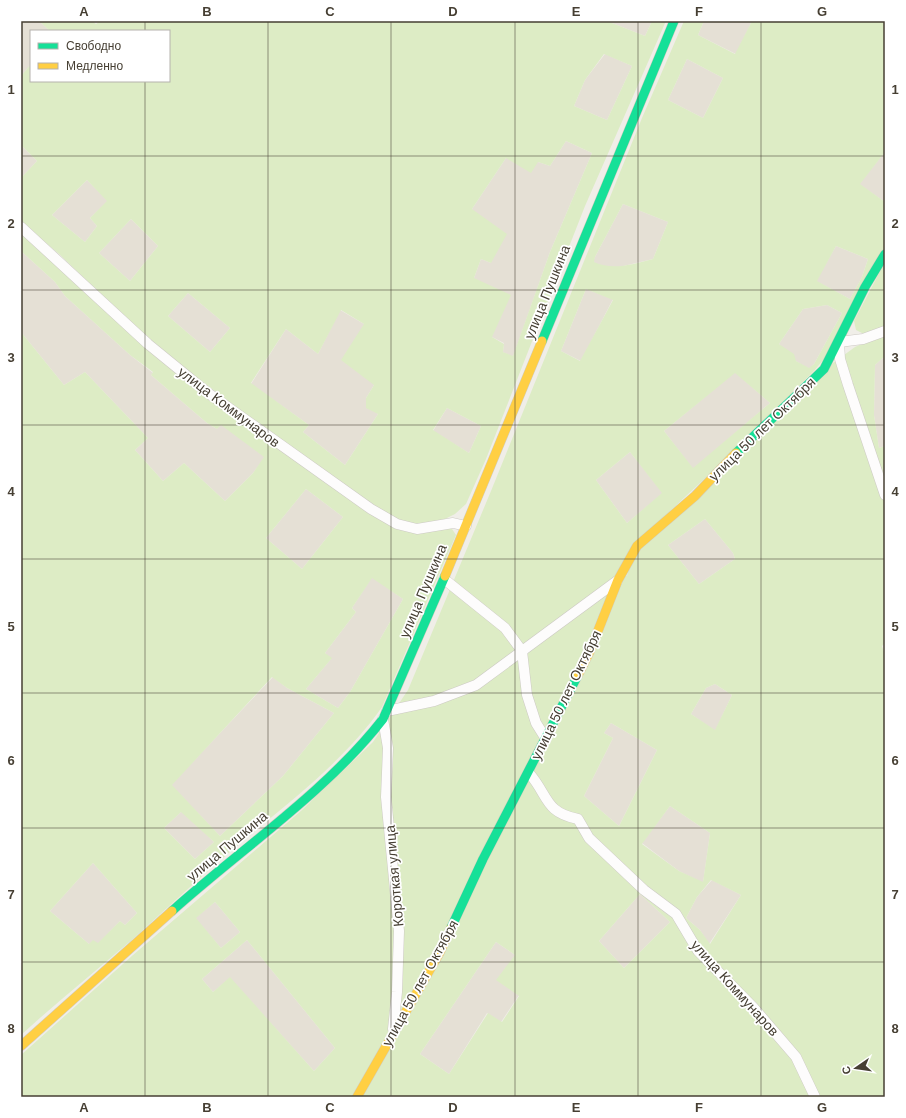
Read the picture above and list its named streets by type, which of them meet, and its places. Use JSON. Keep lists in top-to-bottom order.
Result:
{
  "streets": {
    "street": [
      "улица Пушкина",
      "улица Коммунаров",
      "улица 50 лет Октября",
      "Короткая улица"
    ]
  },
  "crossings": [
    ["улица Пушкина", "улица Коммунаров"],
    ["улица Пушкина", "Короткая улица"],
    ["улица Коммунаров", "улица 50 лет Октября"],
    ["улица 50 лет Октября", "Короткая улица"]
  ],
  "legend": ["Свободно", "Медленно"],
  "north": "left",
  "grid": {
    "columns": [
      "A",
      "B",
      "C",
      "D",
      "E",
      "F",
      "G"
    ],
    "rows": [
      "1",
      "2",
      "3",
      "4",
      "5",
      "6",
      "7",
      "8"
    ]
  }
}
